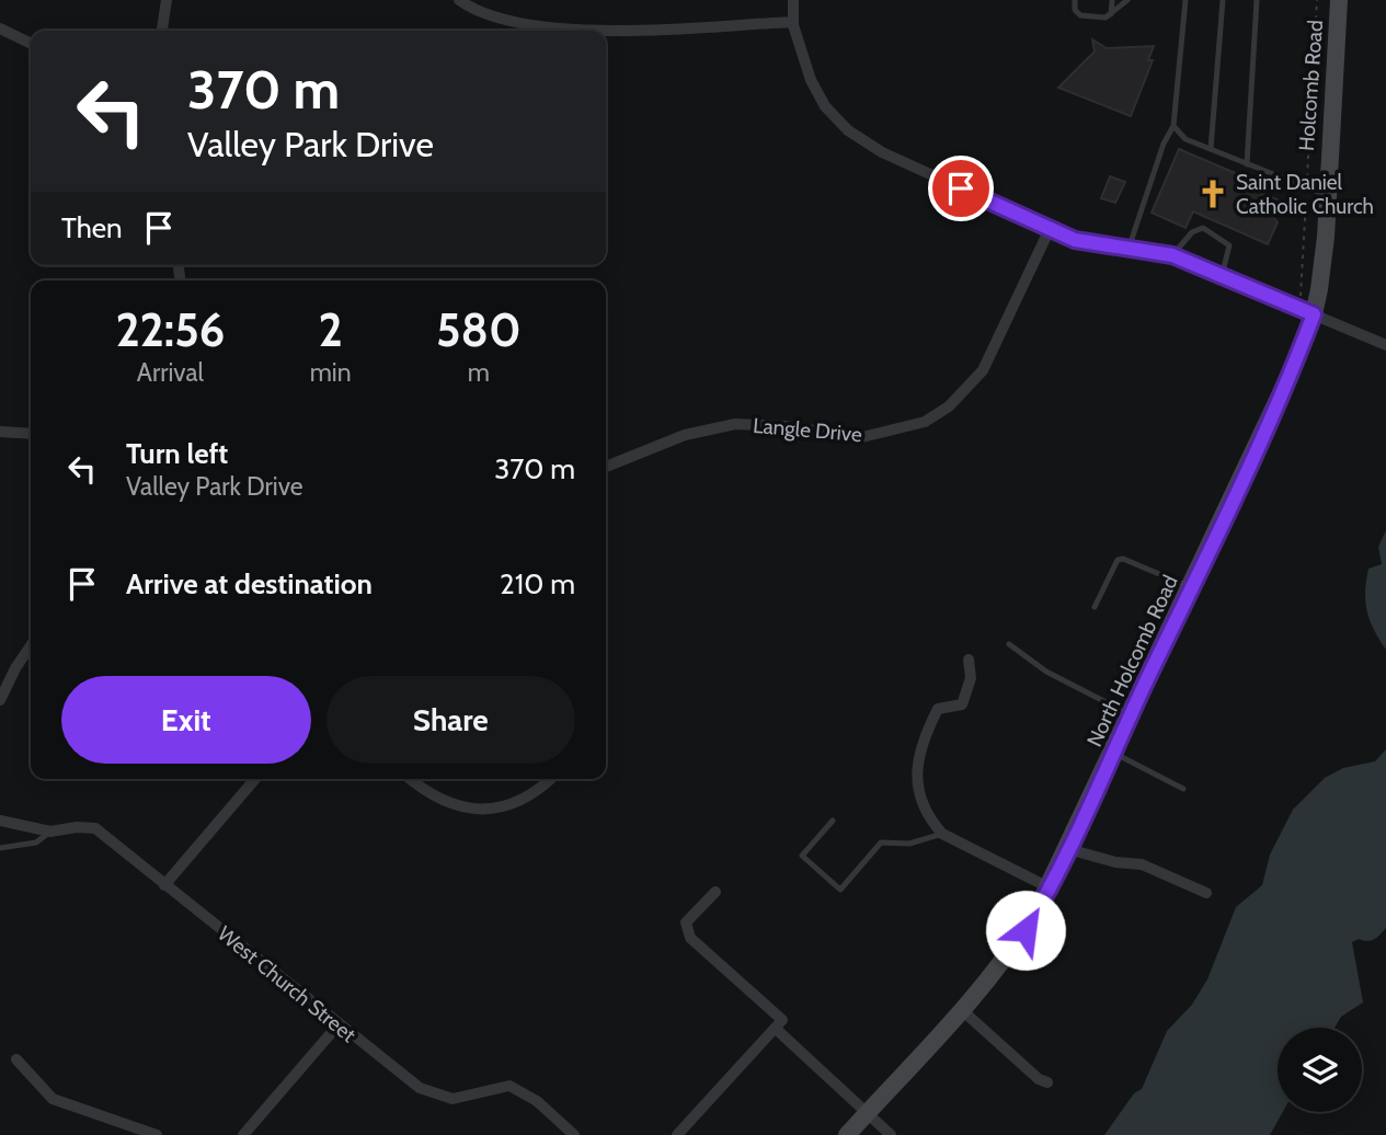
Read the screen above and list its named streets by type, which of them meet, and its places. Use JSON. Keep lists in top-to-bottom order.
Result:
{
  "streets": {
    "street": [
      "Holcomb Road",
      "Langle Drive",
      "North Holcomb Road",
      "West Church Street"
    ]
  },
  "crossings": [
    ["Holcomb Road", "North Holcomb Road"]
  ],
  "places": {
    "church": ["Saint Daniel Catholic Church"]
  },
  "page": {
    "turn": ["370 m", "Valley Park Drive"],
    "then": "Then",
    "eta": [
      "22:56",
      "Arrival",
      "2",
      "min",
      "580",
      "m"
    ],
    "list": [
      {
        "name": "Turn left",
        "note": "Valley Park Drive",
        "value": "370 m"
      },
      {
        "name": "Arrive at destination",
        "value": "210 m"
      }
    ],
    "buttons": ["Exit", "Share"]
  }
}
